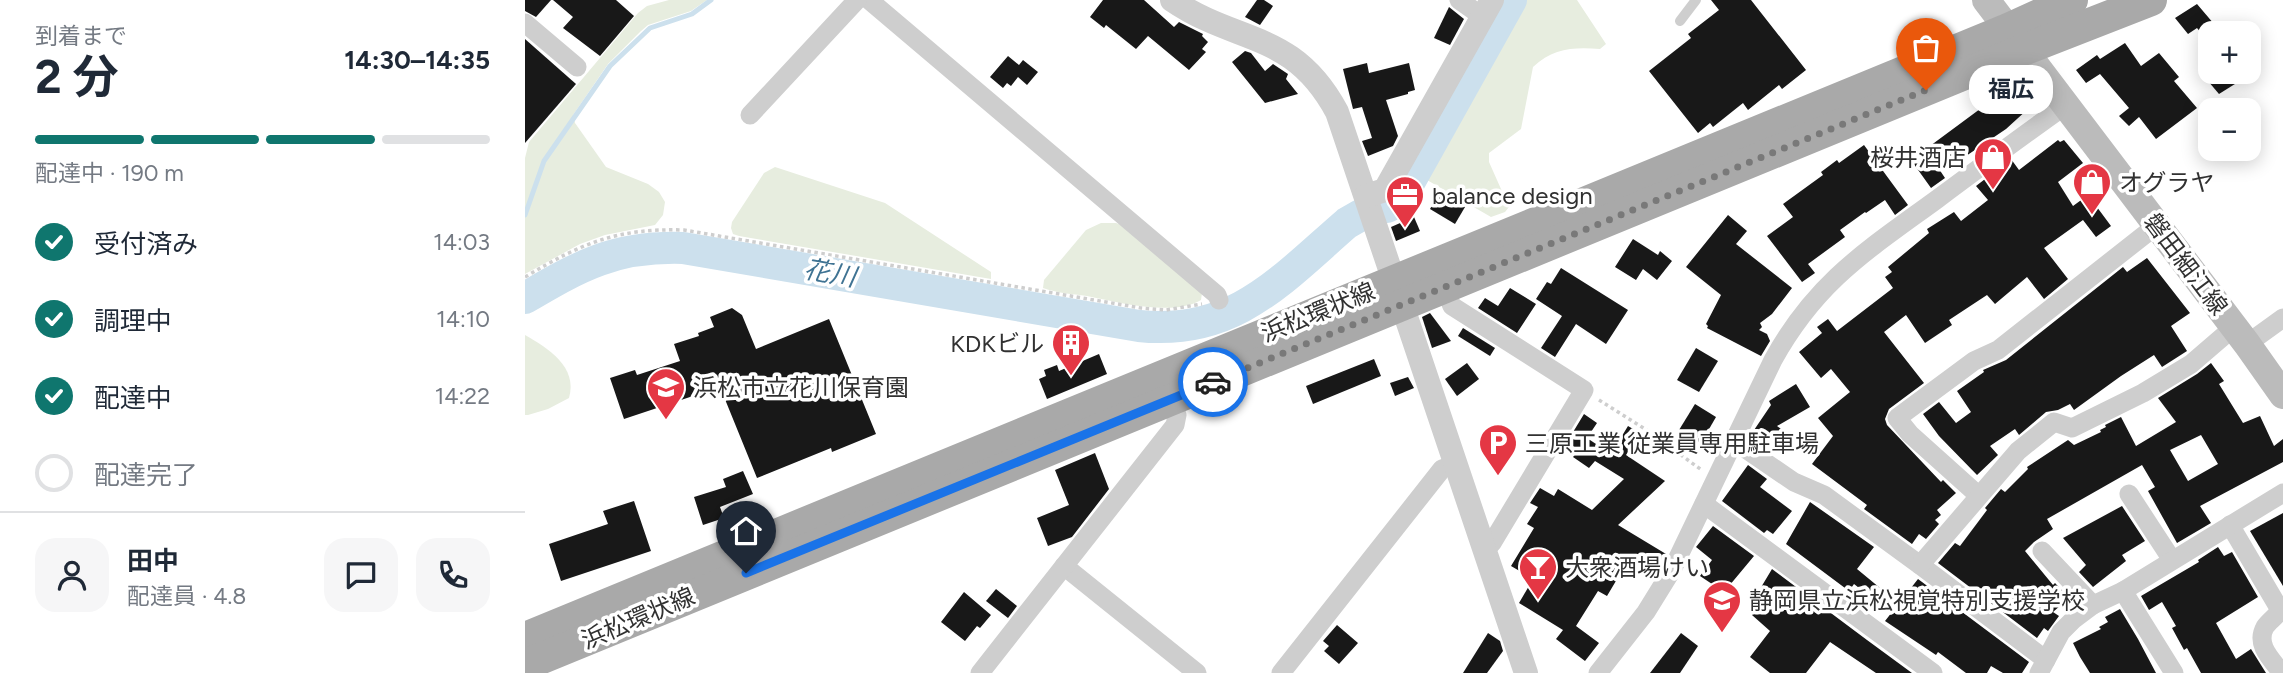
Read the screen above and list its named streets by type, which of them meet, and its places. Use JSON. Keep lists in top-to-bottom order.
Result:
{
  "streets": {
    "main road": ["磐田細江線", "浜松環状線"]
  },
  "crossings": [
    ["磐田細江線", "浜松環状線"]
  ],
  "water": ["花川"],
  "places": {
    "other": ["福広"],
    "shop": ["桜井酒店", "オグラヤ"],
    "office": ["balance design"],
    "building": ["KDKビル"],
    "school or university": ["浜松市立花川保育園", "静岡県立浜松視覚特別支援学校"],
    "parking": ["三原工業 従業員専用駐車場"],
    "bar": ["大衆酒場けい"]
  },
  "page": {
    "heading": ["2 分", "到着まで", "14:30–14:35"],
    "panel": ["田中", "配達員 · 4.8"],
    "map_buttons": ["+", "−"],
    "bubble": "福広",
    "bar": "配達中 · 190 m",
    "list": [
      ["受付済み", "14:03"],
      ["調理中", "14:10"],
      ["配達中", "14:22"],
      "配達完了"
    ]
  }
}
